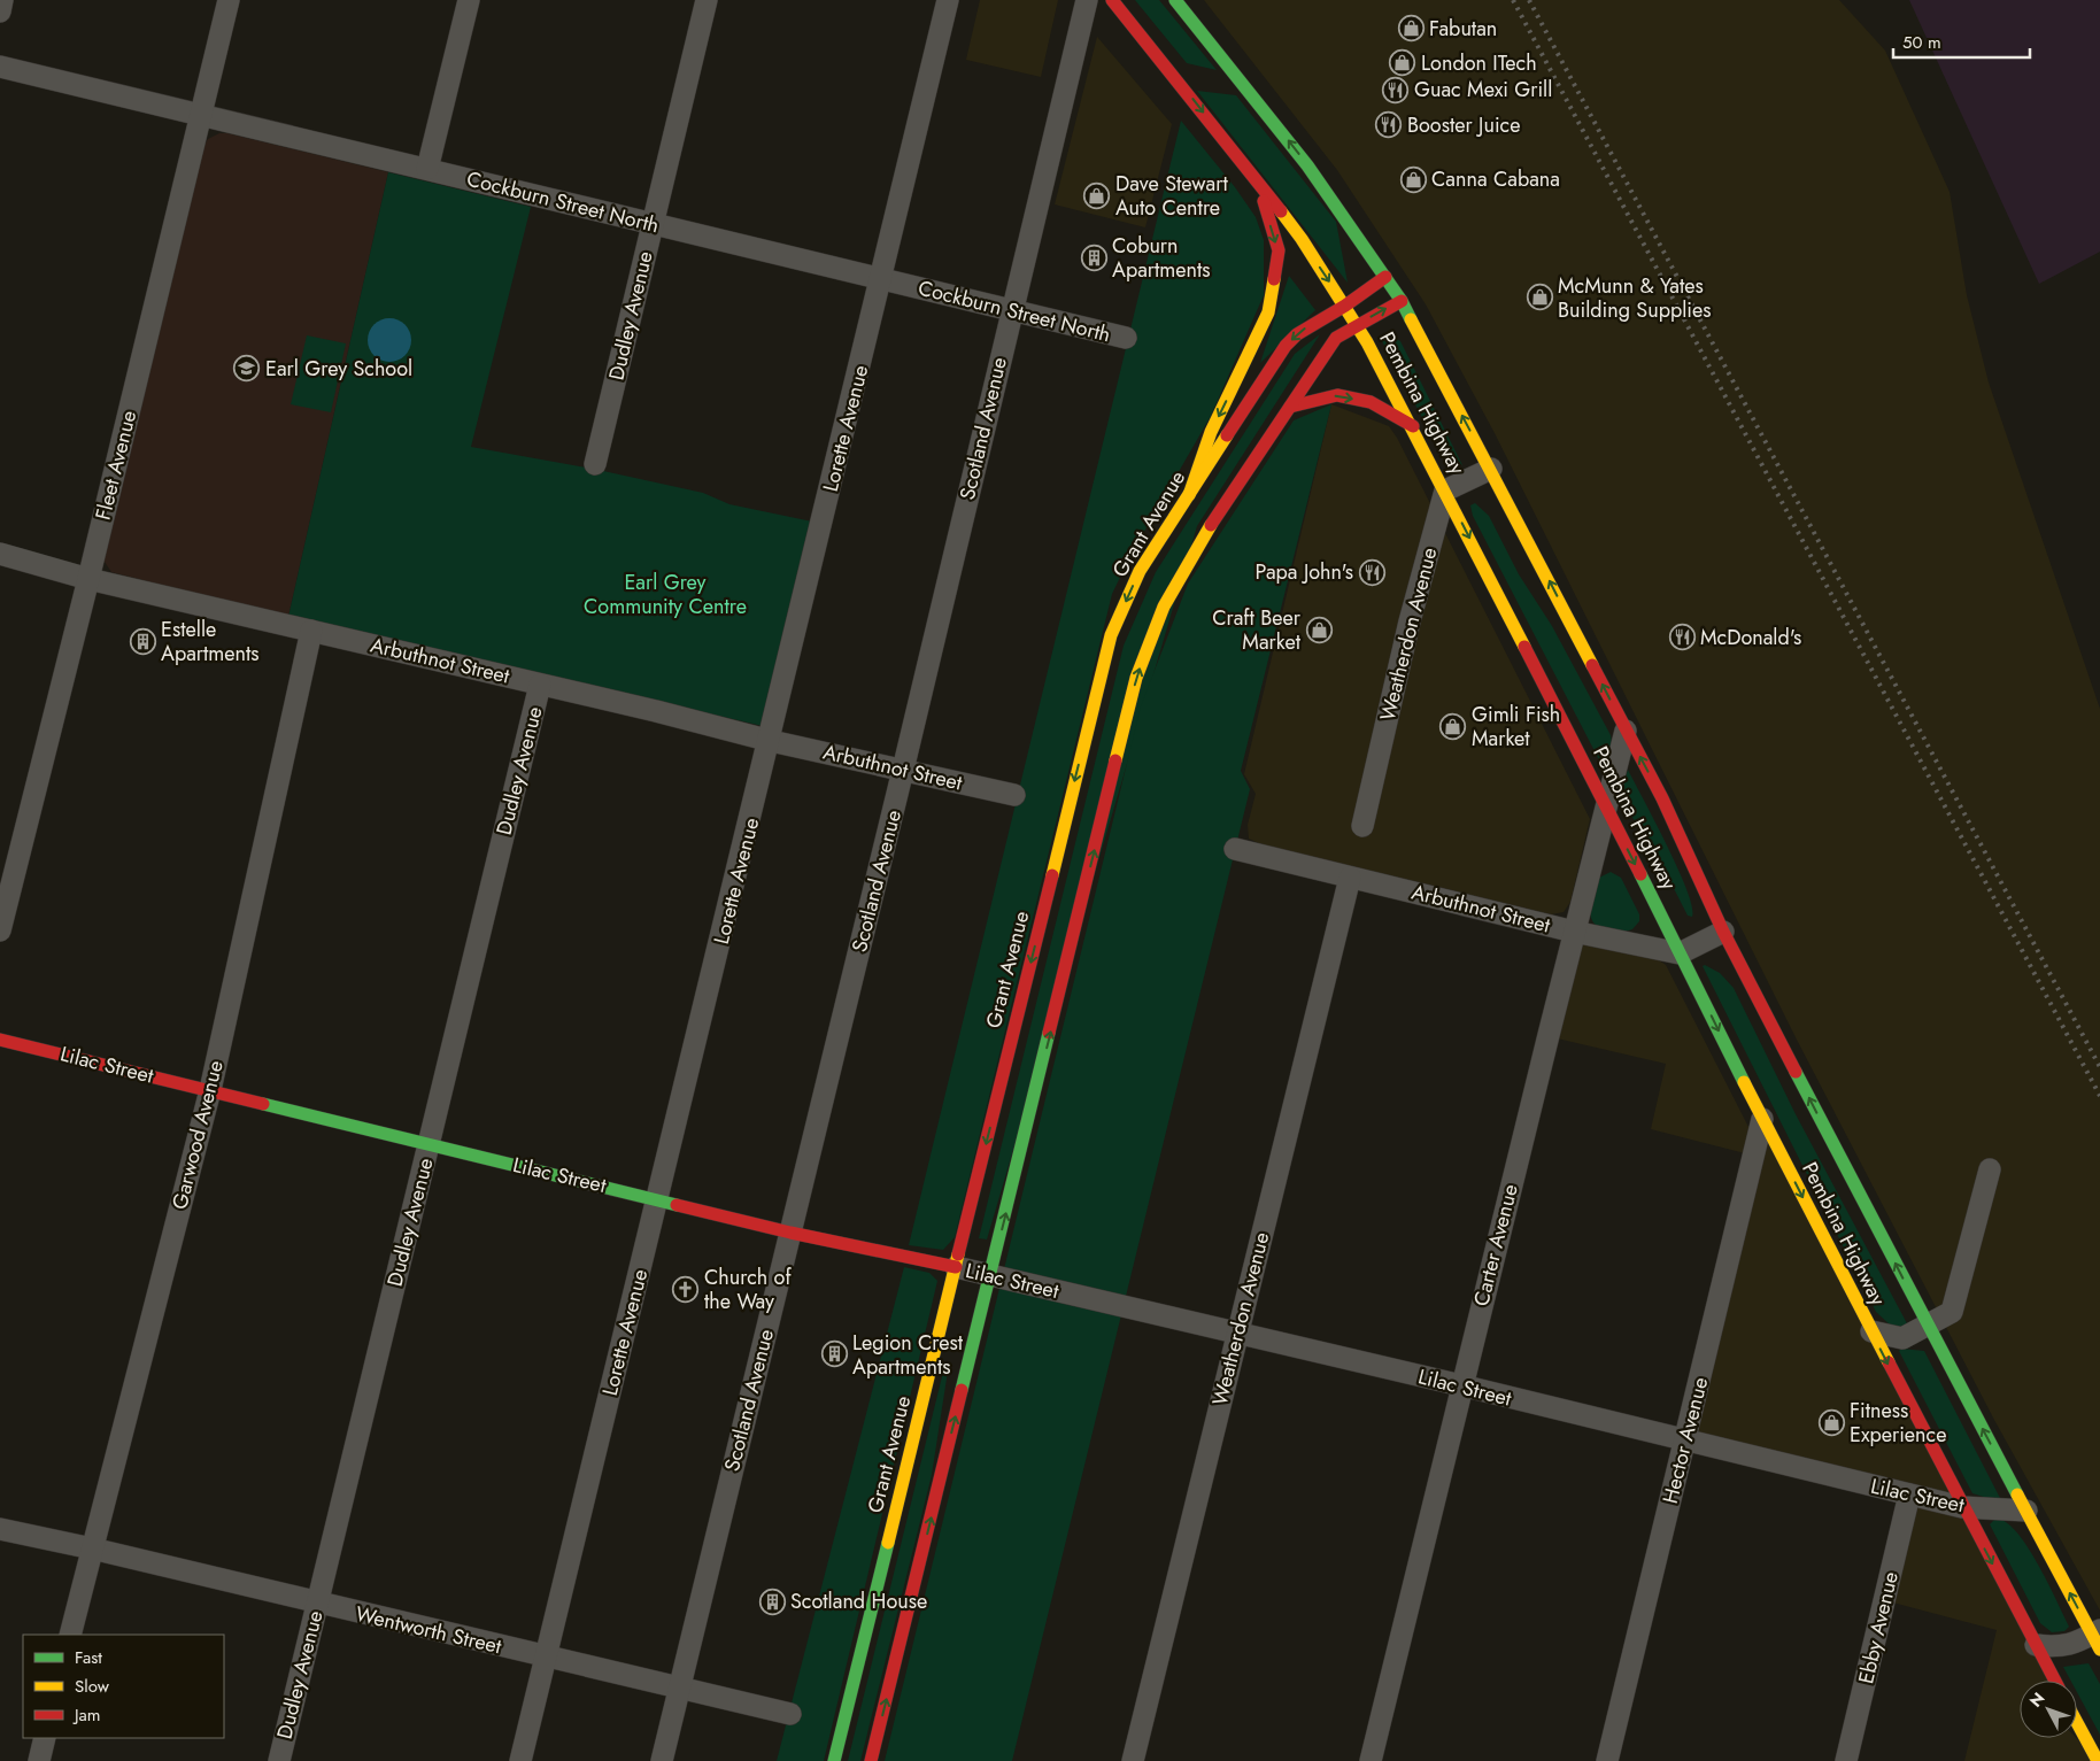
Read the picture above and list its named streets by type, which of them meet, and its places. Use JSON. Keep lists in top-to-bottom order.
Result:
{
  "streets": {
    "main road": ["Pembina Highway", "Grant Avenue", "Lilac Street"],
    "street": [
      "Cockburn Street North",
      "Dudley Avenue",
      "Lorette Avenue",
      "Scotland Avenue",
      "Fleet Avenue",
      "Weatherdon Avenue",
      "Arbuthnot Street",
      "Garwood Avenue",
      "Carter Avenue",
      "Hector Avenue",
      "Ebby Avenue",
      "Wentworth Street"
    ]
  },
  "crossings": [
    ["Cockburn Street North", "Dudley Avenue"],
    ["Cockburn Street North", "Lorette Avenue"],
    ["Cockburn Street North", "Scotland Avenue"],
    ["Cockburn Street North", "Fleet Avenue"],
    ["Dudley Avenue", "Arbuthnot Street"],
    ["Dudley Avenue", "Lilac Street"],
    ["Dudley Avenue", "Wentworth Street"],
    ["Pembina Highway", "Grant Avenue"],
    ["Pembina Highway", "Weatherdon Avenue"],
    ["Pembina Highway", "Arbuthnot Street"],
    ["Pembina Highway", "Lilac Street"],
    ["Pembina Highway", "Carter Avenue"],
    ["Pembina Highway", "Hector Avenue"],
    ["Lorette Avenue", "Arbuthnot Street"],
    ["Lorette Avenue", "Lilac Street"],
    ["Lorette Avenue", "Wentworth Street"],
    ["Scotland Avenue", "Arbuthnot Street"],
    ["Scotland Avenue", "Lilac Street"],
    ["Scotland Avenue", "Wentworth Street"],
    ["Fleet Avenue", "Arbuthnot Street"],
    ["Grant Avenue", "Lilac Street"],
    ["Weatherdon Avenue", "Arbuthnot Street"],
    ["Weatherdon Avenue", "Lilac Street"],
    ["Arbuthnot Street", "Garwood Avenue"],
    ["Arbuthnot Street", "Carter Avenue"],
    ["Lilac Street", "Garwood Avenue"],
    ["Lilac Street", "Carter Avenue"],
    ["Lilac Street", "Hector Avenue"],
    ["Lilac Street", "Ebby Avenue"],
    ["Garwood Avenue", "Wentworth Street"]
  ],
  "parks": ["Earl Grey Community Centre"],
  "places": {
    "shop": [
      "Fabutan",
      "London ITech",
      "Canna Cabana",
      "Dave Stewart Auto Centre",
      "McMunn & Yates Building Supplies",
      "Craft Beer Market",
      "Gimli Fish Market",
      "Fitness Experience"
    ],
    "restaurant": [
      "Guac Mexi Grill",
      "Booster Juice",
      "Papa John's",
      "McDonald's"
    ],
    "building": [
      "Coburn Apartments",
      "Estelle Apartments",
      "Legion Crest Apartments",
      "Scotland House"
    ],
    "school or university": ["Earl Grey School"],
    "church": ["Church of the Way"]
  },
  "legend": ["Fast", "Slow", "Jam"],
  "scale_bar": "50 m",
  "north": "top left"
}
